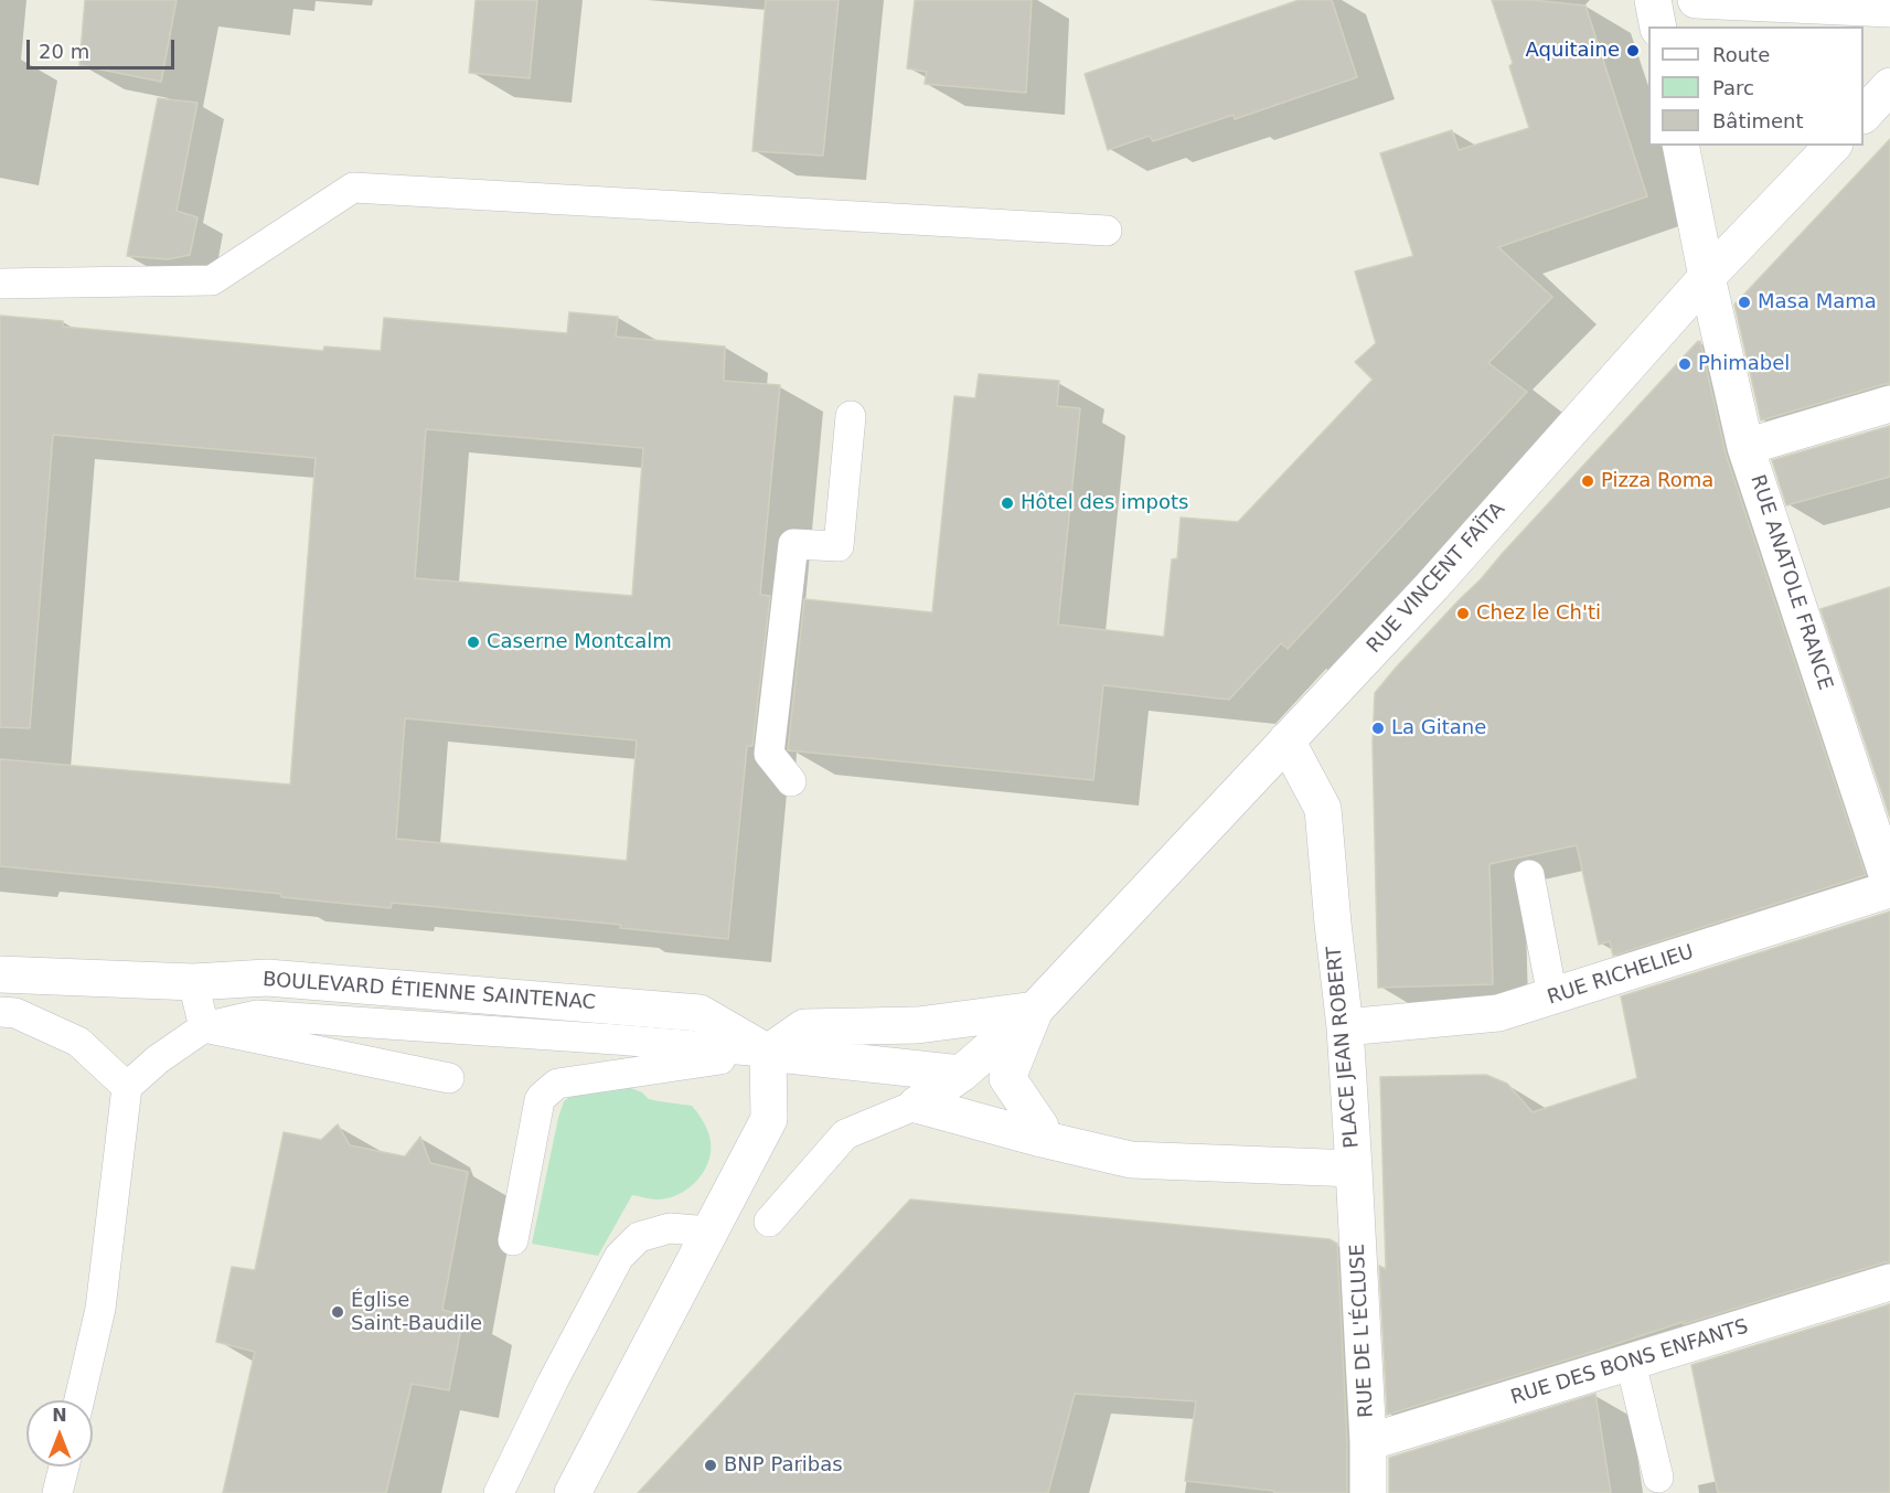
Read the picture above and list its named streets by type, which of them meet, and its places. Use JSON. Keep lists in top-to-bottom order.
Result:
{
  "streets": {
    "street": [
      "RUE VINCENT FAÏTA",
      "RUE ANATOLE FRANCE",
      "RUE RICHELIEU",
      "BOULEVARD ÉTIENNE SAINTENAC",
      "PLACE JEAN ROBERT",
      "RUE DE L'ÉCLUSE",
      "RUE DES BONS ENFANTS"
    ]
  },
  "crossings": [
    ["RUE VINCENT FAÏTA", "RUE ANATOLE FRANCE"],
    ["RUE VINCENT FAÏTA", "PLACE JEAN ROBERT"],
    ["RUE RICHELIEU", "PLACE JEAN ROBERT"],
    ["PLACE JEAN ROBERT", "RUE DE L'ÉCLUSE"],
    ["RUE DE L'ÉCLUSE", "RUE DES BONS ENFANTS"]
  ],
  "places": [
    "Aquitaine",
    "Masa Mama",
    "Phimabel",
    "Pizza Roma",
    "Hôtel des impots",
    "Chez le Ch'ti",
    "Caserne Montcalm",
    "La Gitane",
    "Église Saint-Baudile",
    "BNP Paribas"
  ],
  "legend": ["Route", "Parc", "Bâtiment"],
  "scale_bar": "20 m",
  "north": "top"
}
